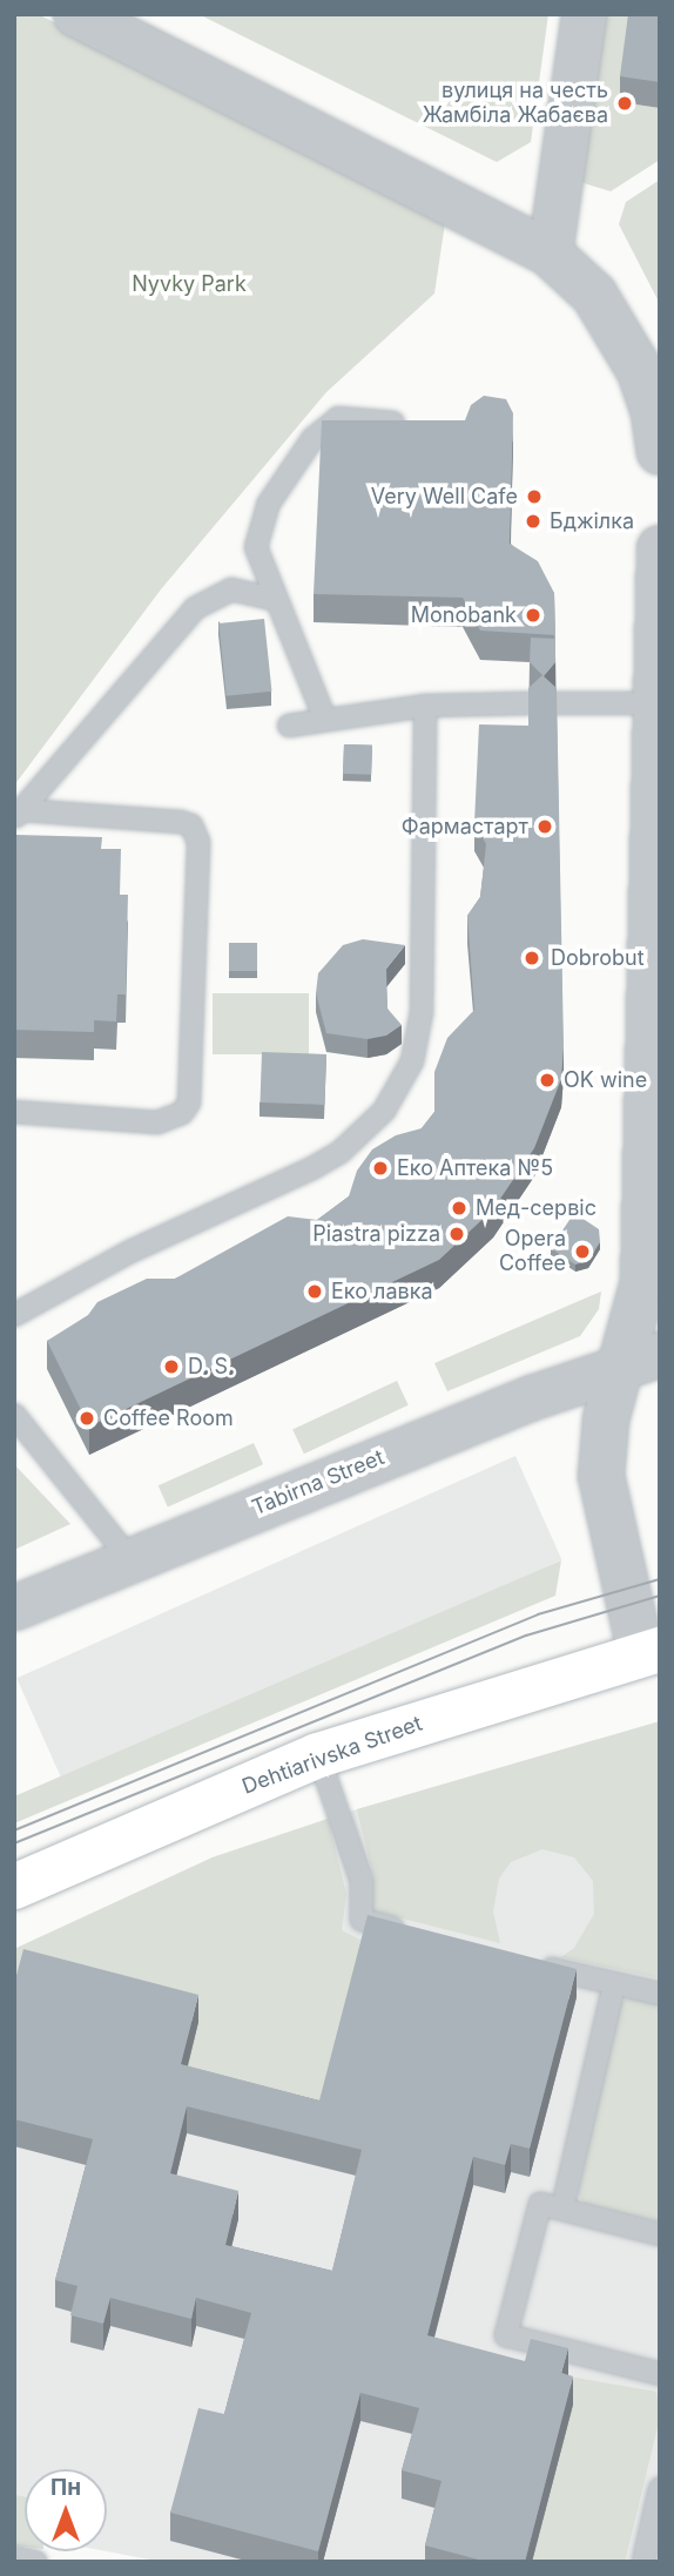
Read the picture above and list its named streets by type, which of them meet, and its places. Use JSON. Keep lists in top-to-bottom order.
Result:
{
  "streets": {
    "main road": ["Dehtiarivska Street"],
    "street": ["Tabirna Street"]
  },
  "parks": ["Nyvky Park"],
  "places": [
    "вулиця на честь Жамбіла Жабаєва",
    "Very Well Cafe",
    "Бджілка",
    "Monobank",
    "Фармастарт",
    "Dobrobut",
    "OK wine",
    "Еко Аптека №5",
    "Мед-сервіс",
    "Piastra pizza",
    "Opera Coffee",
    "Еко лавка",
    "D. S.",
    "Coffee Room"
  ],
  "north": "top"
}
